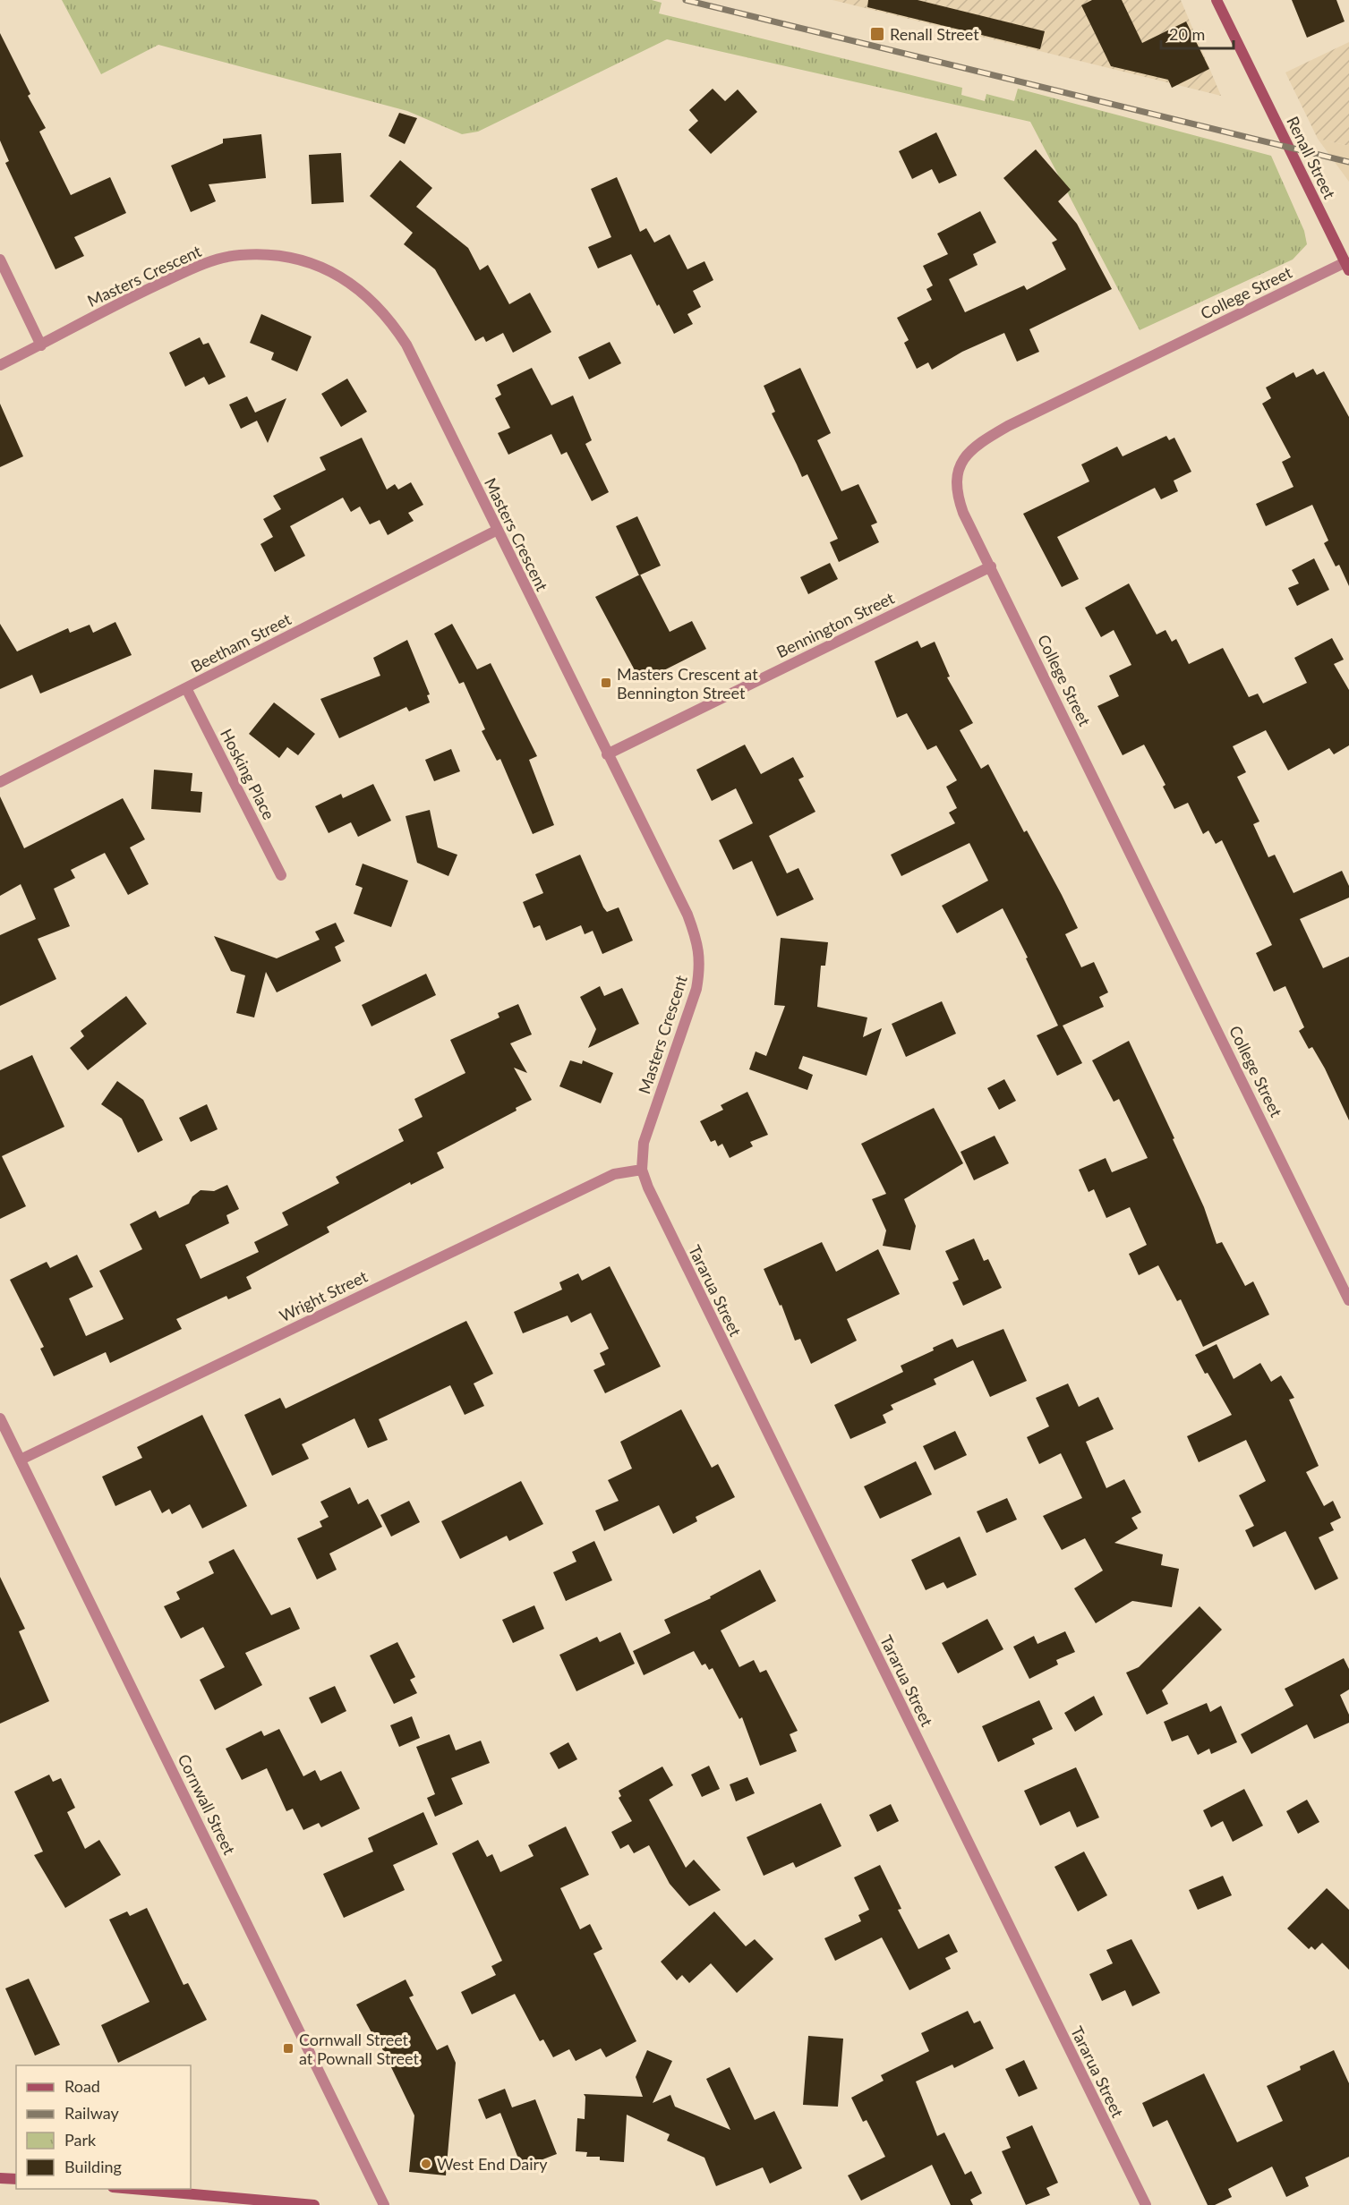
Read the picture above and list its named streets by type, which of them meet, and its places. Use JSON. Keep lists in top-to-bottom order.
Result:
{
  "streets": {
    "street": [
      "Renall Street",
      "Masters Crescent",
      "College Street",
      "Bennington Street",
      "Beetham Street",
      "Hosking Place",
      "Tararua Street",
      "Wright Street",
      "Cornwall Street"
    ]
  },
  "crossings": [
    ["Renall Street", "College Street"],
    ["Masters Crescent", "Bennington Street"],
    ["Masters Crescent", "Beetham Street"],
    ["Masters Crescent", "Tararua Street"],
    ["Masters Crescent", "Wright Street"],
    ["College Street", "Bennington Street"],
    ["Beetham Street", "Hosking Place"],
    ["Tararua Street", "Wright Street"],
    ["Wright Street", "Cornwall Street"]
  ],
  "places": {
    "transit": ["Renall Street", "Masters Crescent at Bennington Street", "Cornwall Street at Pownall Street"],
    "other": ["West End Dairy"]
  },
  "legend": [
    "Road",
    "Railway",
    "Park",
    "Building"
  ],
  "scale_bar": "20 m"
}
